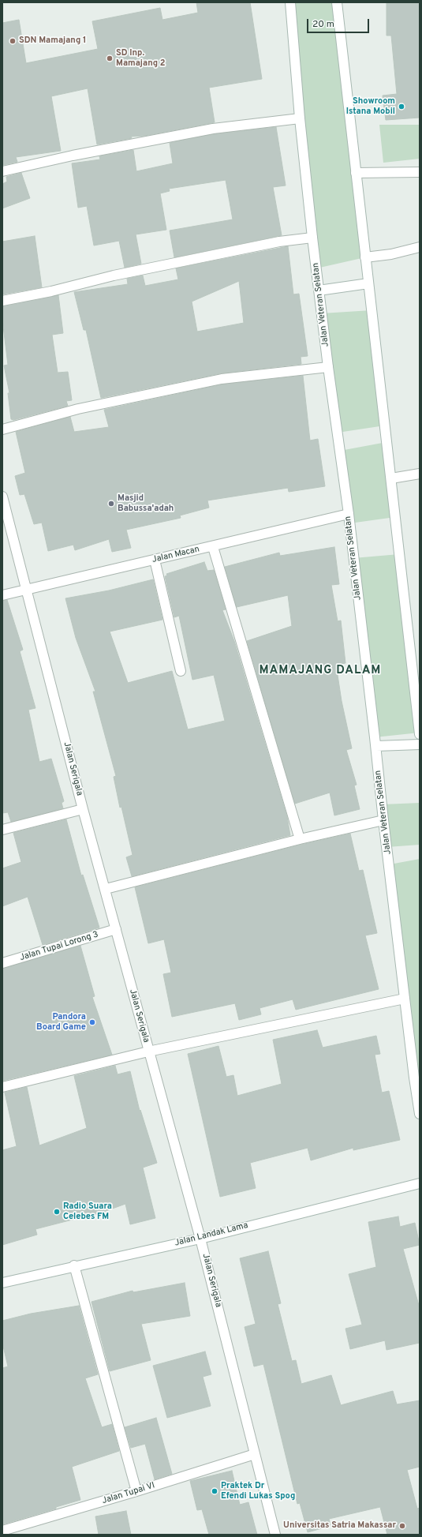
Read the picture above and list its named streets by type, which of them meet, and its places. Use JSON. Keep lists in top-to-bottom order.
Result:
{
  "streets": {
    "street": [
      "Jalan Veteran Selatan",
      "Jalan Macan",
      "Jalan Serigala",
      "Jalan Tupai Lorong 3",
      "Jalan Landak Lama",
      "Jalan Tupai VI"
    ]
  },
  "crossings": [
    ["Jalan Veteran Selatan", "Jalan Macan"],
    ["Jalan Macan", "Jalan Serigala"],
    ["Jalan Serigala", "Jalan Tupai Lorong 3"],
    ["Jalan Serigala", "Jalan Landak Lama"],
    ["Jalan Serigala", "Jalan Tupai VI"]
  ],
  "districts": ["MAMAJANG DALAM"],
  "places": [
    "SDN Mamajang 1",
    "SD Inp. Mamajang 2",
    "Showroom Istana Mobil",
    "Masjid Babussa'adah",
    "Pandora Board Game",
    "Radio Suara Celebes FM",
    "Praktek Dr Efendi Lukas Spog",
    "Universitas Satria Makassar"
  ],
  "scale_bar": "20 m"
}
